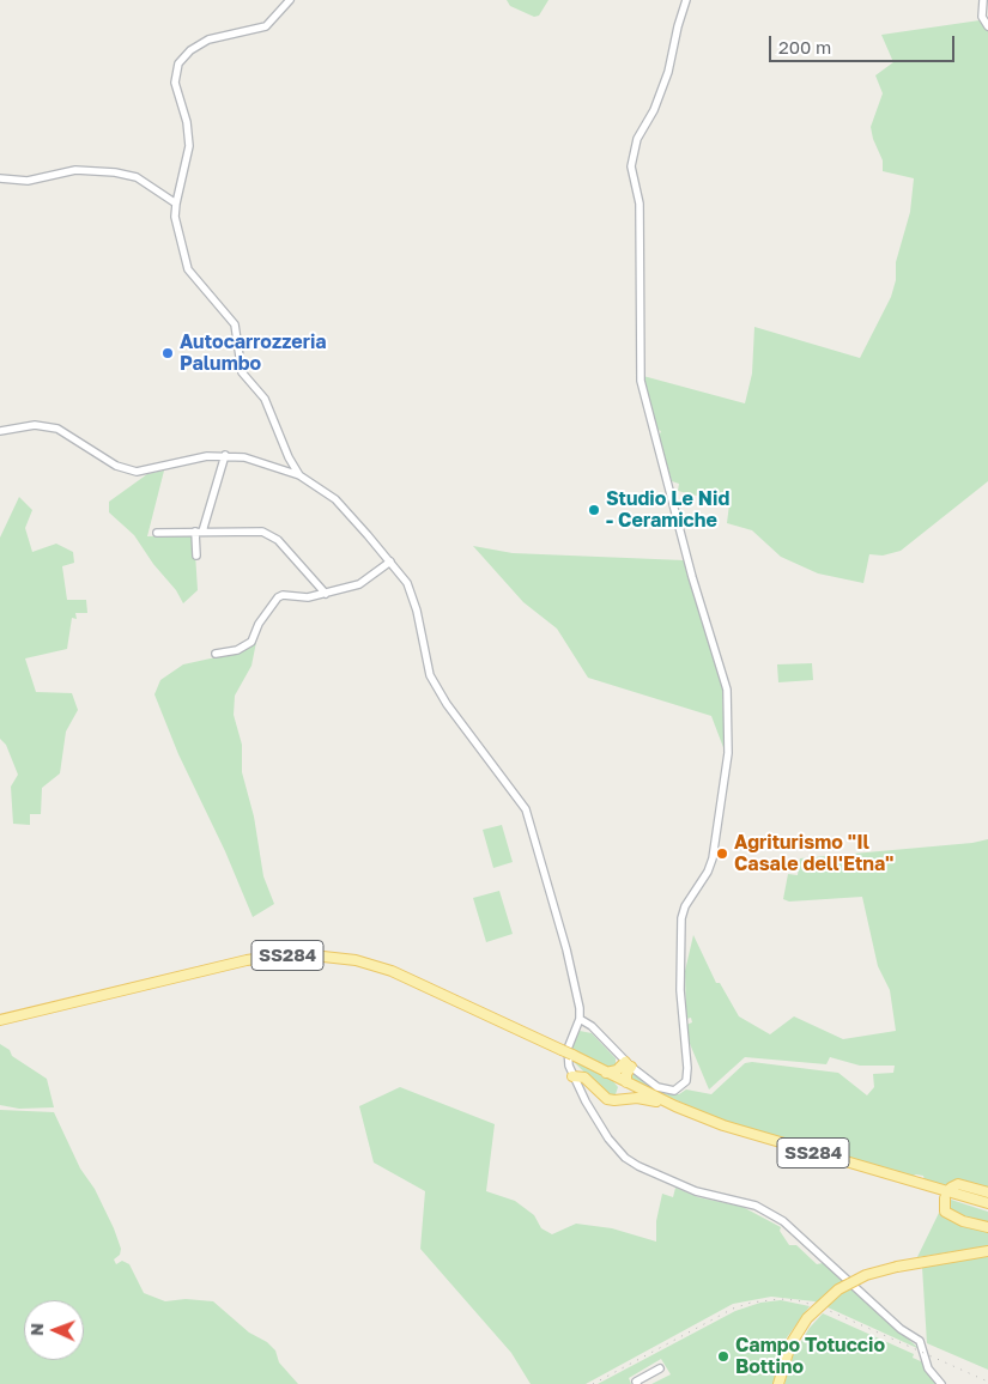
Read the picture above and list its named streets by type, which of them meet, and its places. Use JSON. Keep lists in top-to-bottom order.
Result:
{
  "streets": {
    "main road": ["SS284"]
  },
  "places": [
    "Autocarrozzeria Palumbo",
    "Studio Le Nid - Ceramiche",
    "Agriturismo \"Il Casale dell'Etna\"",
    "Campo Totuccio Bottino"
  ],
  "scale_bar": "200 m",
  "north": "left"
}
